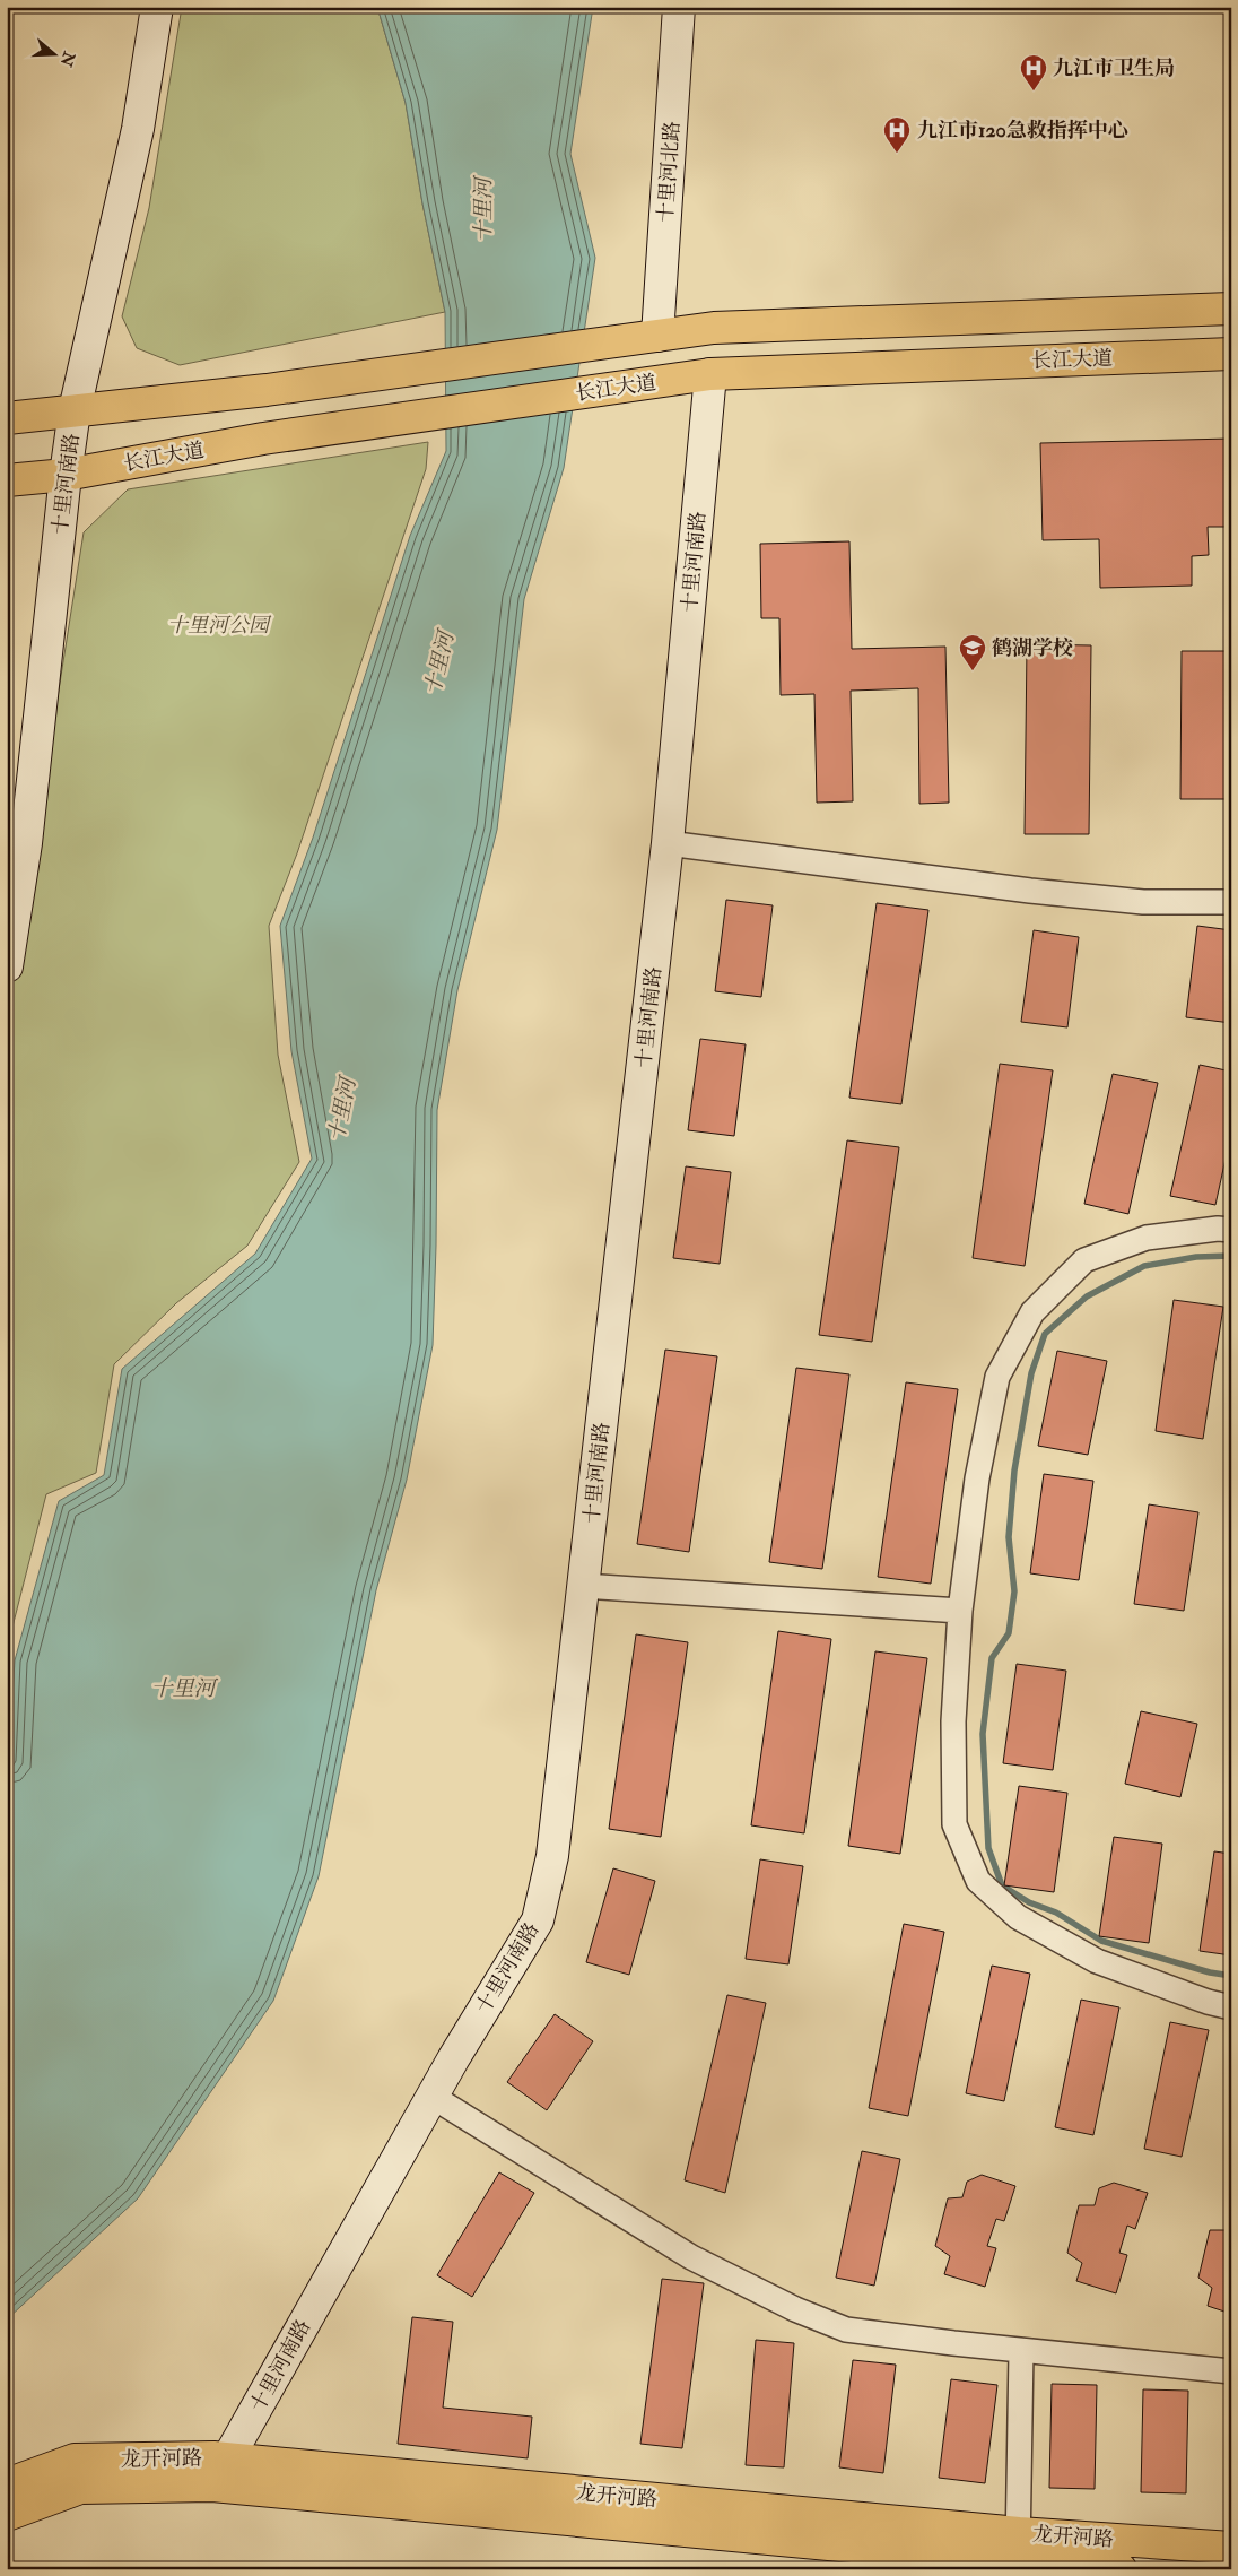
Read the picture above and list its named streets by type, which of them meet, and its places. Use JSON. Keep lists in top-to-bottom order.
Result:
{
  "streets": {
    "main road": ["长江大道", "龙开河路"],
    "street": ["十里河北路", "十里河南路"]
  },
  "crossings": [
    ["长江大道", "十里河南路"],
    ["十里河南路", "龙开河路"]
  ],
  "water": ["十里河"],
  "parks": ["十里河公园"],
  "places": {
    "hospital": ["九江市卫生局", "九江市120急救指挥中心"],
    "school or university": ["鹤湖学校"]
  },
  "north": "right"
}
